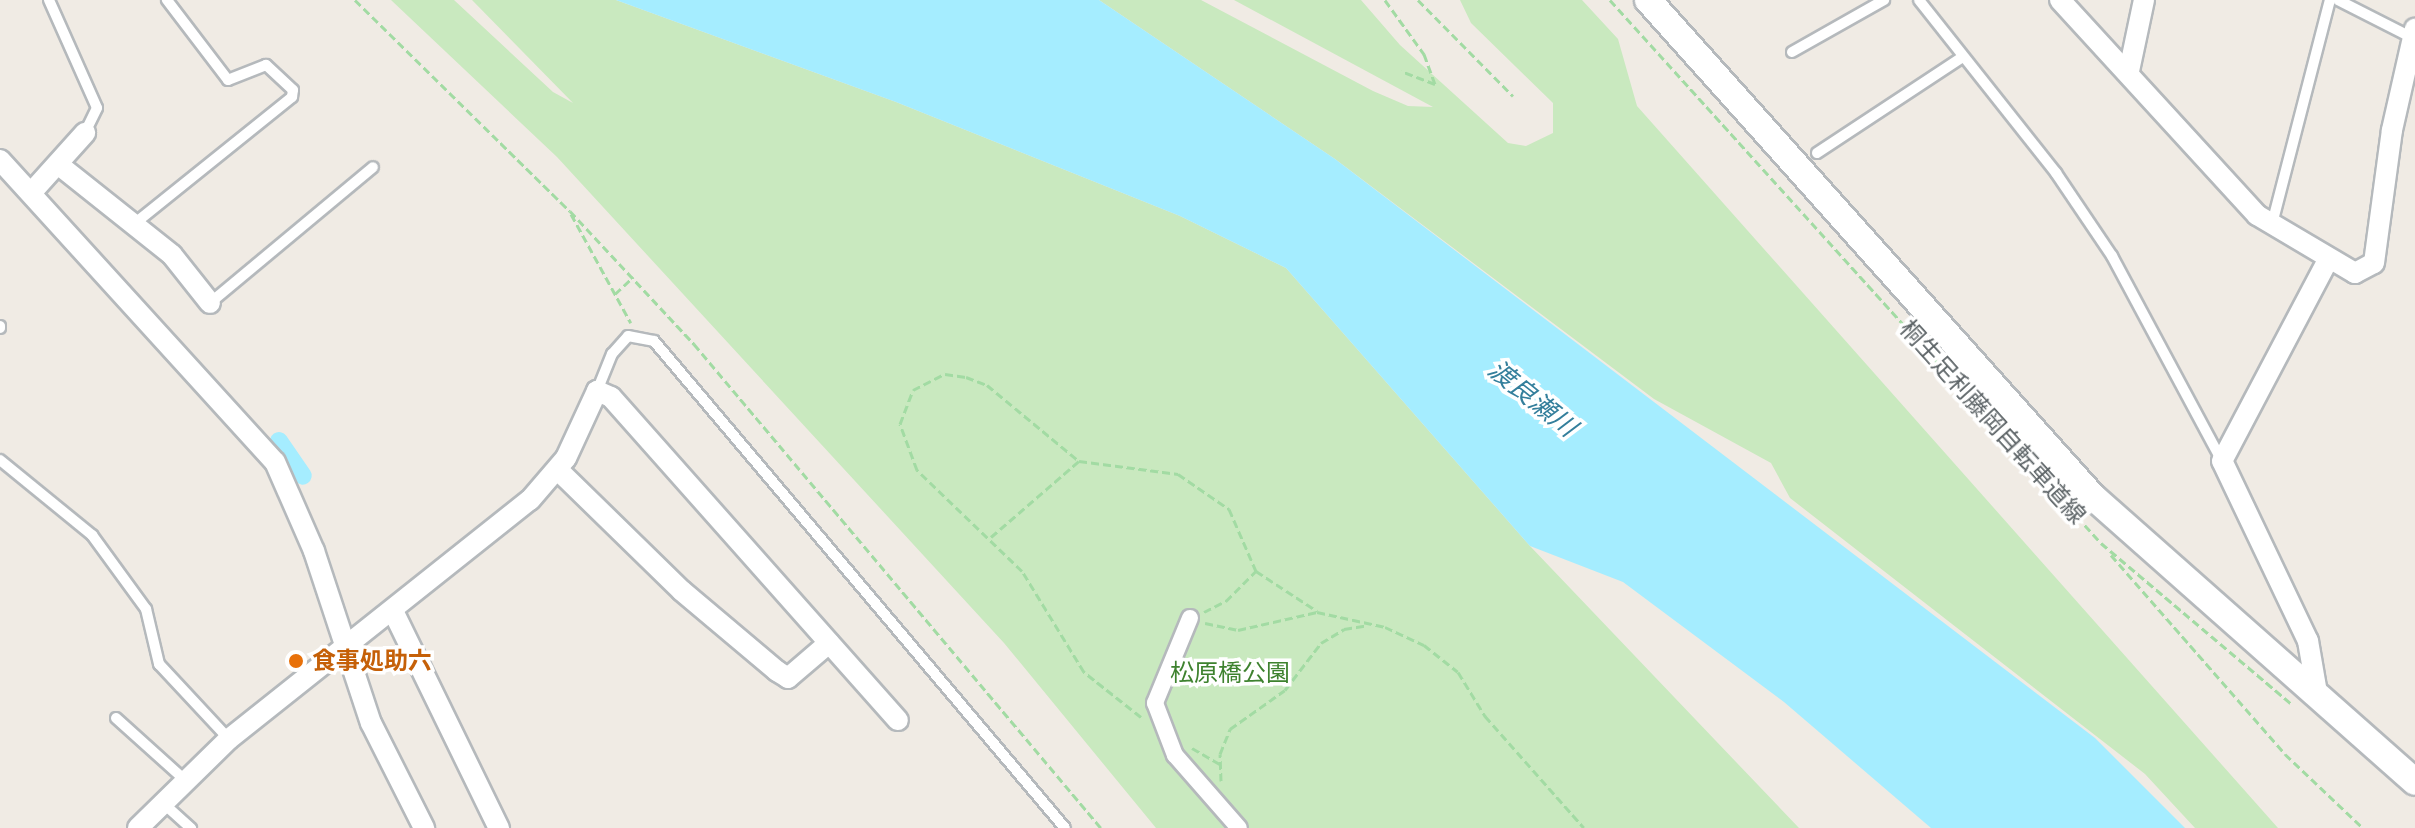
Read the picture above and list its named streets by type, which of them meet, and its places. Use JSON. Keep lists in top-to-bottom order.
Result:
{
  "streets": {
    "path": ["桐生足利藤岡自転車道線"]
  },
  "water": ["渡良瀬川"],
  "parks": ["松原橋公園"],
  "places": ["食事処助六"]
}
